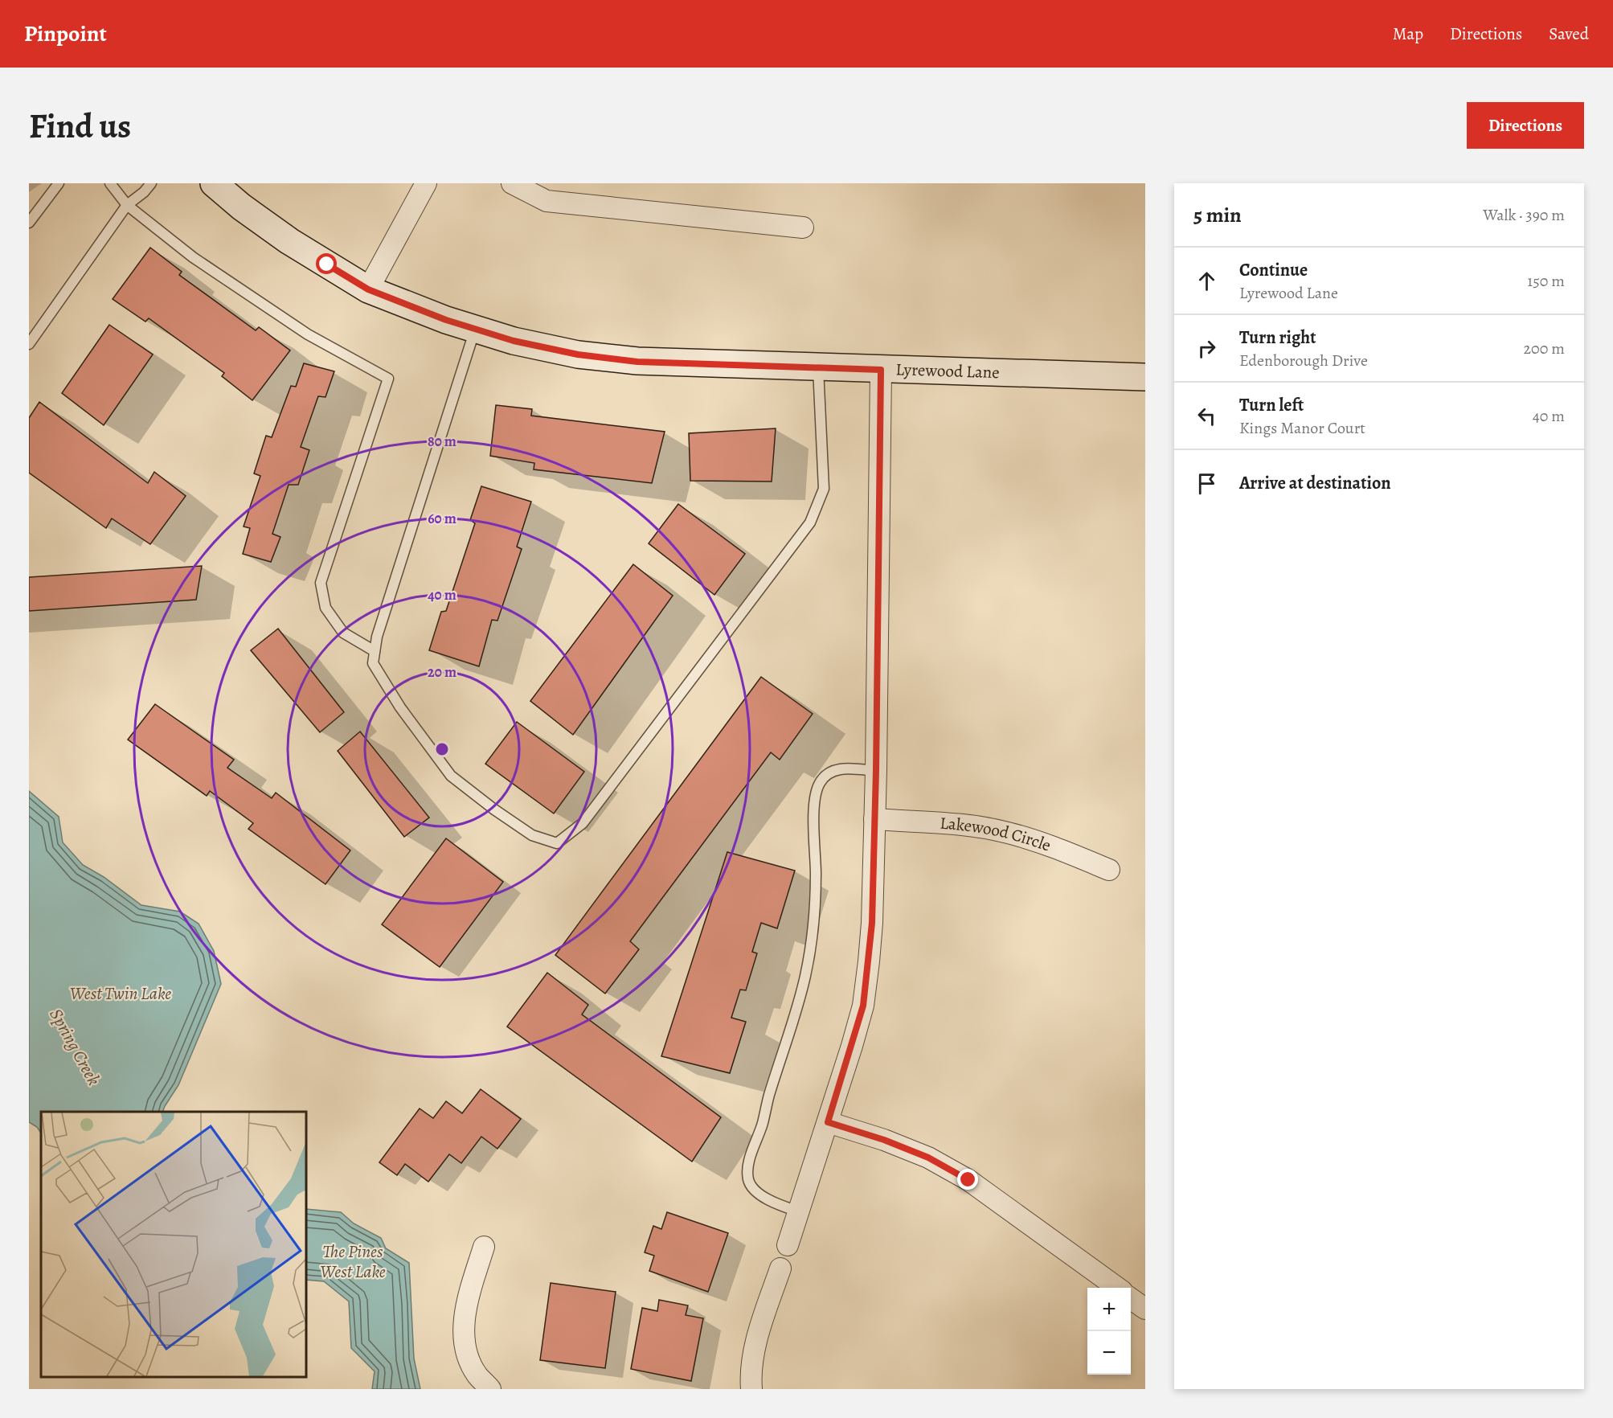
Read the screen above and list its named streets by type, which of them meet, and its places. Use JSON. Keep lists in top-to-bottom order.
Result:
{
  "streets": {
    "street": ["Lyrewood Lane", "Lakewood Circle"]
  },
  "water": ["West Twin Lake", "Spring Creek", "The Pines West Lake"],
  "page": {
    "header": "Pinpoint",
    "nav": ["Map", "Directions", "Saved"],
    "buttons": "Directions",
    "title": "Find us",
    "heading": ["5 min", "Walk · 390 m"],
    "list": [
      ["Continue", "Lyrewood Lane", "150 m"],
      ["Turn right", "Edenborough Drive", "200 m"],
      ["Turn left", "Kings Manor Court", "40 m"],
      "Arrive at destination"
    ],
    "map_buttons": ["+", "−"]
  },
  "rings": [
    "80 m",
    "60 m",
    "40 m",
    "20 m"
  ]
}
